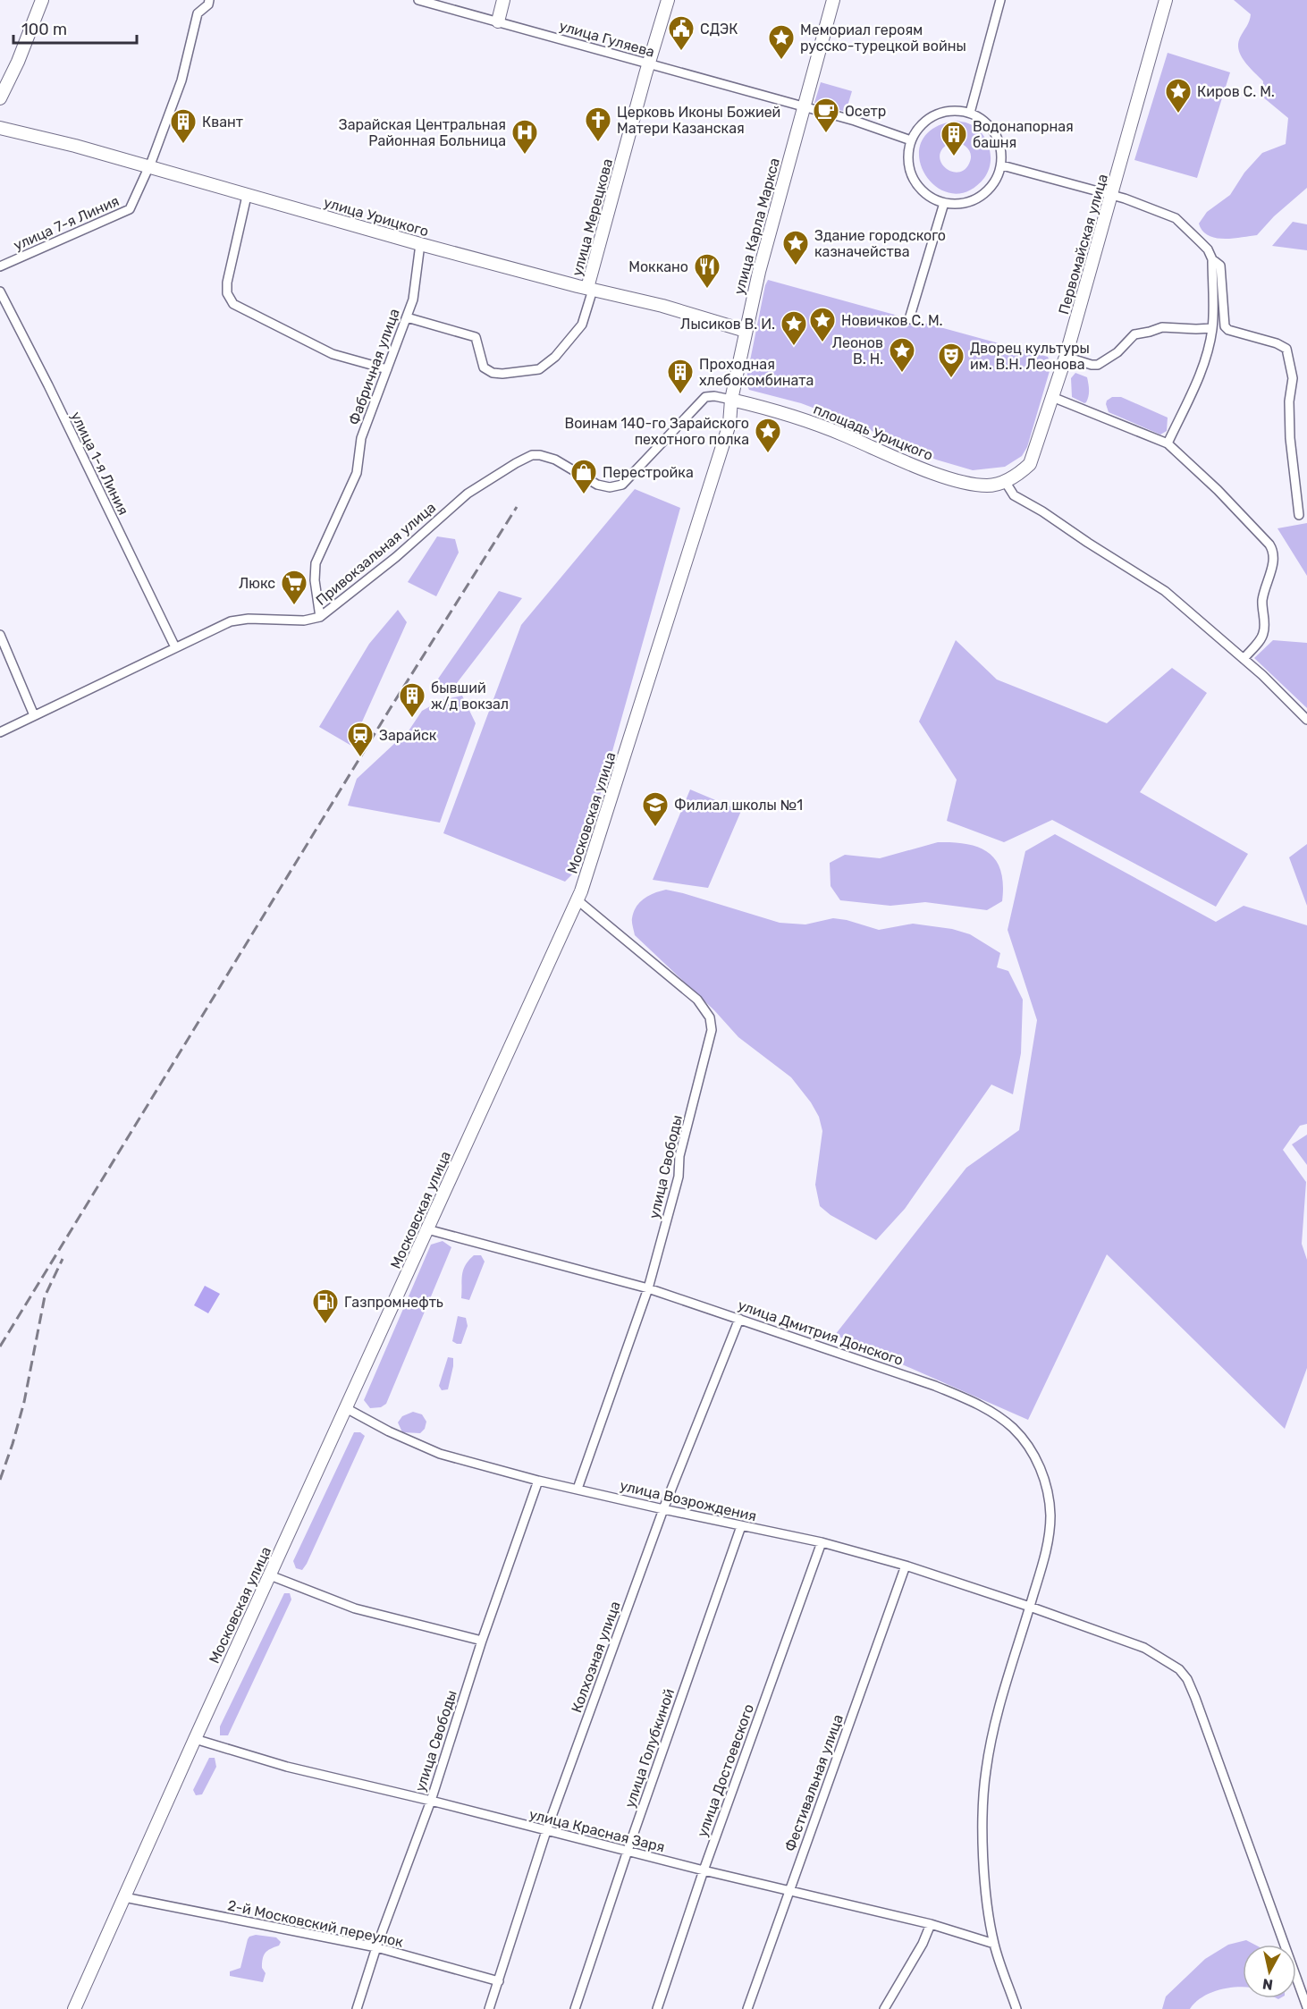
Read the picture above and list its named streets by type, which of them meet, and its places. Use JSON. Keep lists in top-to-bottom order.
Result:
{
  "streets": {
    "main road": [
      "улица Урицкого",
      "улица Мерецкова",
      "улица Карла Маркса",
      "Первомайская улица",
      "площадь Урицкого",
      "Московская улица"
    ],
    "street": [
      "улица Гуляева",
      "улица 7-я Линия",
      "Фабричная улица",
      "улица 1-я Линия",
      "Привокзальная улица",
      "улица Свободы",
      "улица Дмитрия Донского",
      "улица Возрождения",
      "Колхозная улица",
      "улица Голубкиной",
      "улица Достоевского",
      "Фестивальная улица",
      "улица Красная Заря",
      "2-й Московский переулок"
    ]
  },
  "crossings": [
    ["улица Гуляева", "улица Мерецкова"],
    ["улица Гуляева", "улица Карла Маркса"],
    ["улица Урицкого", "улица Мерецкова"],
    ["улица Урицкого", "улица 7-я Линия"],
    ["улица Урицкого", "улица Карла Маркса"],
    ["улица Урицкого", "Фабричная улица"],
    ["улица Карла Маркса", "площадь Урицкого"],
    ["улица Карла Маркса", "Привокзальная улица"],
    ["улица Карла Маркса", "Московская улица"],
    ["Первомайская улица", "площадь Урицкого"],
    ["Фабричная улица", "Привокзальная улица"],
    ["площадь Урицкого", "Привокзальная улица"],
    ["площадь Урицкого", "Московская улица"],
    ["улица 1-я Линия", "Привокзальная улица"],
    ["Привокзальная улица", "Московская улица"],
    ["Московская улица", "улица Свободы"],
    ["Московская улица", "улица Дмитрия Донского"],
    ["Московская улица", "улица Возрождения"],
    ["Московская улица", "улица Красная Заря"],
    ["Московская улица", "2-й Московский переулок"],
    ["улица Свободы", "улица Дмитрия Донского"],
    ["улица Свободы", "улица Возрождения"],
    ["улица Свободы", "улица Красная Заря"],
    ["улица Свободы", "2-й Московский переулок"],
    ["улица Дмитрия Донского", "улица Возрождения"],
    ["улица Дмитрия Донского", "Колхозная улица"],
    ["улица Дмитрия Донского", "улица Красная Заря"],
    ["улица Возрождения", "Колхозная улица"],
    ["улица Возрождения", "улица Голубкиной"],
    ["улица Возрождения", "улица Достоевского"],
    ["улица Возрождения", "Фестивальная улица"],
    ["Колхозная улица", "улица Красная Заря"],
    ["Колхозная улица", "2-й Московский переулок"],
    ["улица Голубкиной", "улица Красная Заря"],
    ["улица Достоевского", "улица Красная Заря"],
    ["Фестивальная улица", "улица Красная Заря"]
  ],
  "places": {
    "public building": ["СДЭК"],
    "place": [
      "Мемориал героям русско-турецкой войны",
      "Киров С. М.",
      "Здание городского казначейства",
      "Новичков С. М.",
      "Лысиков В. И.",
      "Леонов В. Н.",
      "Воинам 140-го Зарайского пехотного полка"
    ],
    "cafe": ["Осетр"],
    "church": ["Церковь Иконы Божией Матери Казанская"],
    "building": [
      "Квант",
      "Водонапорная башня",
      "Проходная хлебокомбината",
      "бывший ж/д вокзал"
    ],
    "hospital": ["Зарайская Центральная Районная Больница"],
    "restaurant": ["Моккано"],
    "theatre": ["Дворец культуры им. В.Н. Леонова"],
    "shop": ["Перестройка"],
    "supermarket": ["Люкс"],
    "station": ["Зарайск"],
    "school or university": ["Филиал школы №1"],
    "fuel station": ["Газпромнефть"]
  },
  "scale_bar": "100 m",
  "north": "bottom"
}
